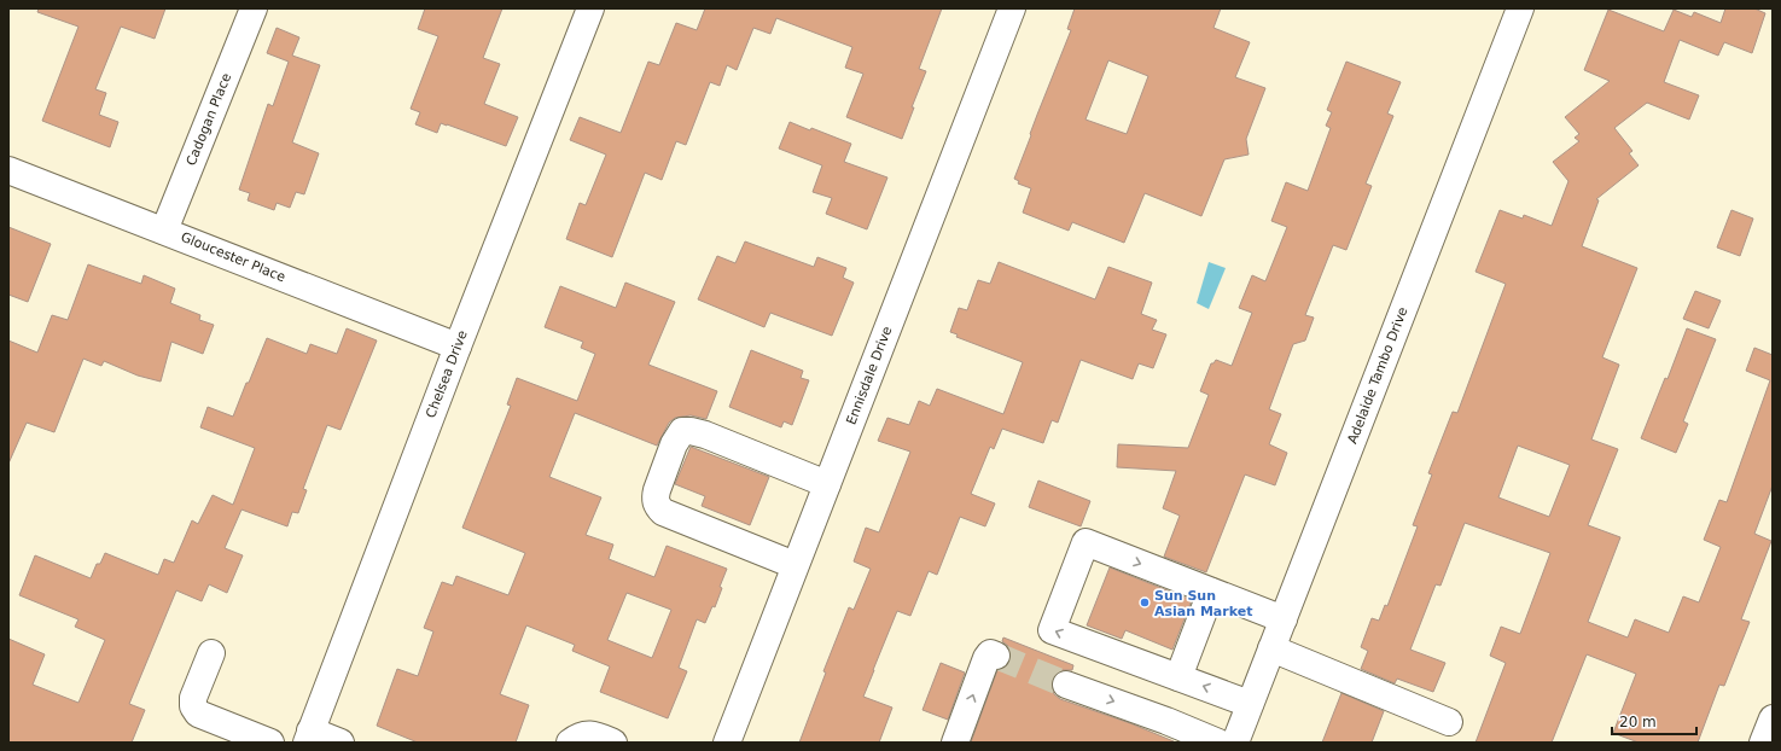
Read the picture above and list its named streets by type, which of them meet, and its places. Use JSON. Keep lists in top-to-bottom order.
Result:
{
  "streets": {
    "street": [
      "Cadogan Place",
      "Gloucester Place",
      "Chelsea Drive",
      "Ennisdale Drive",
      "Adelaide Tambo Drive"
    ]
  },
  "crossings": [
    ["Cadogan Place", "Gloucester Place"],
    ["Gloucester Place", "Chelsea Drive"]
  ],
  "places": ["Sun Sun Asian Market"],
  "scale_bar": "20 m"
}
